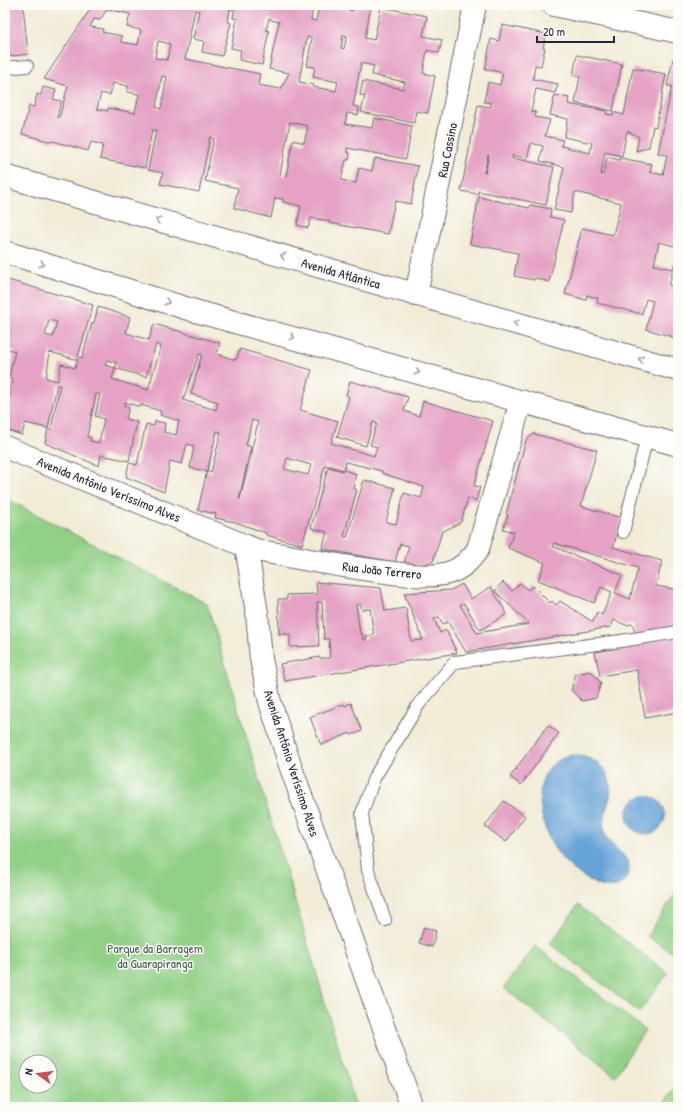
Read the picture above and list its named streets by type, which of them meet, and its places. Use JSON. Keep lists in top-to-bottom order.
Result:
{
  "streets": {
    "street": [
      "Rua Cassino",
      "Avenida Atlântica",
      "Avenida Antônio Veríssimo Alves",
      "Rua João Terrero"
    ]
  },
  "crossings": [
    ["Rua Cassino", "Avenida Atlântica"],
    ["Avenida Antônio Veríssimo Alves", "Rua João Terrero"]
  ],
  "parks": ["Parque da Barragem da Guarapiranga"],
  "scale_bar": "20 m",
  "north": "left"
}
